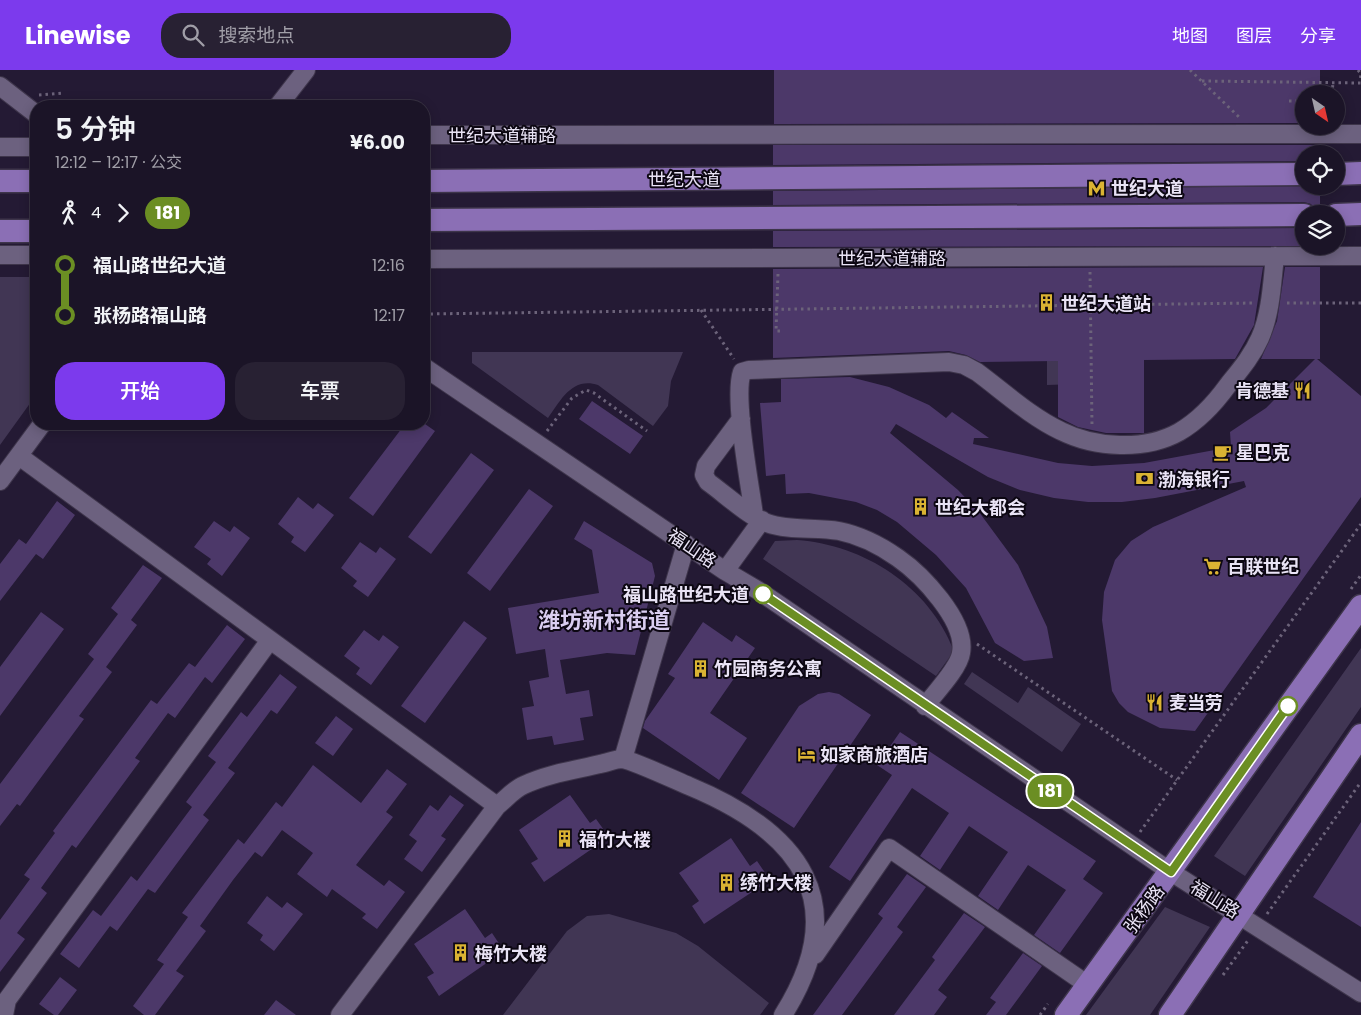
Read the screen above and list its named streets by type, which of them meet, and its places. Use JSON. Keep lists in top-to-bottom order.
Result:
{
  "streets": {
    "main road": ["世纪大道", "张杨路"],
    "street": ["世纪大道辅路", "福山路"]
  },
  "crossings": [
    ["福山路", "张杨路"]
  ],
  "districts": ["潍坊新村街道"],
  "places": {
    "metro station": ["世纪大道"],
    "building": [
      "世纪大道站",
      "世纪大都会",
      "竹园商务公寓",
      "福竹大楼",
      "绣竹大楼",
      "梅竹大楼"
    ],
    "restaurant": ["肯德基", "麦当劳"],
    "cafe": ["星巴克"],
    "bank": ["渤海银行"],
    "supermarket": ["百联世纪"],
    "other": ["福山路世纪大道"],
    "hotel": ["如家商旅酒店"]
  },
  "lines": ["bus line 181"],
  "north": "bottom right",
  "page": {
    "header": "Linewise",
    "search": "搜索地点",
    "nav": ["地图", "图层", "分享"],
    "on_map": "181",
    "heading": ["5 分钟", "12:12 – 12:17 · 公交", "¥6.00"],
    "legs": ["4", "181"],
    "list": [
      {
        "name": "福山路世纪大道",
        "value": "12:16"
      },
      {
        "name": "张杨路福山路",
        "value": "12:17"
      }
    ],
    "buttons": ["开始", "车票"]
  }
}
